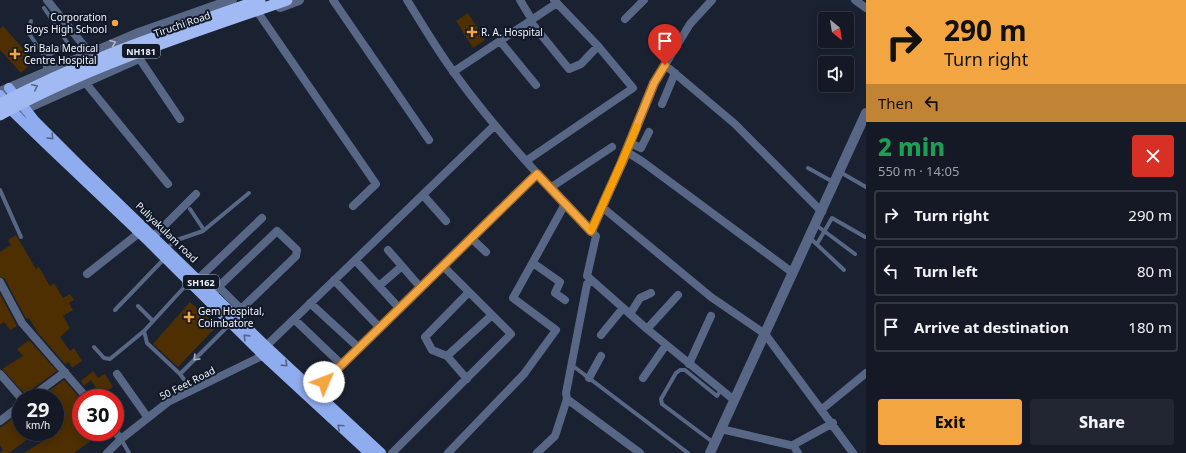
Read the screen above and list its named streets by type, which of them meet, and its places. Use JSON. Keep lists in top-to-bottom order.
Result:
{
  "streets": {
    "highway": ["Tiruchi Road", "NH181"],
    "main road": ["Puliyakulam road", "SH162"],
    "street": ["50 Feet Road"]
  },
  "crossings": [
    ["Puliyakulam road", "50 Feet Road"]
  ],
  "places": {
    "other": ["Corporation Boys High School"],
    "health": ["R. A. Hospital", "Sri Bala Medical Centre Hospital", "Gem Hospital, Coimbatore"]
  },
  "north": "bottom right",
  "page": {
    "turn": ["290 m", "Turn right"],
    "then": "Then",
    "heading": ["2 min", "550 m · 14:05"],
    "list": [
      {
        "name": "Turn right",
        "value": "290 m"
      },
      {
        "name": "Turn left",
        "value": "80 m"
      },
      {
        "name": "Arrive at destination",
        "value": "180 m"
      }
    ],
    "speed": "29 km/h",
    "limit": "30",
    "buttons": ["Exit", "Share"]
  }
}
